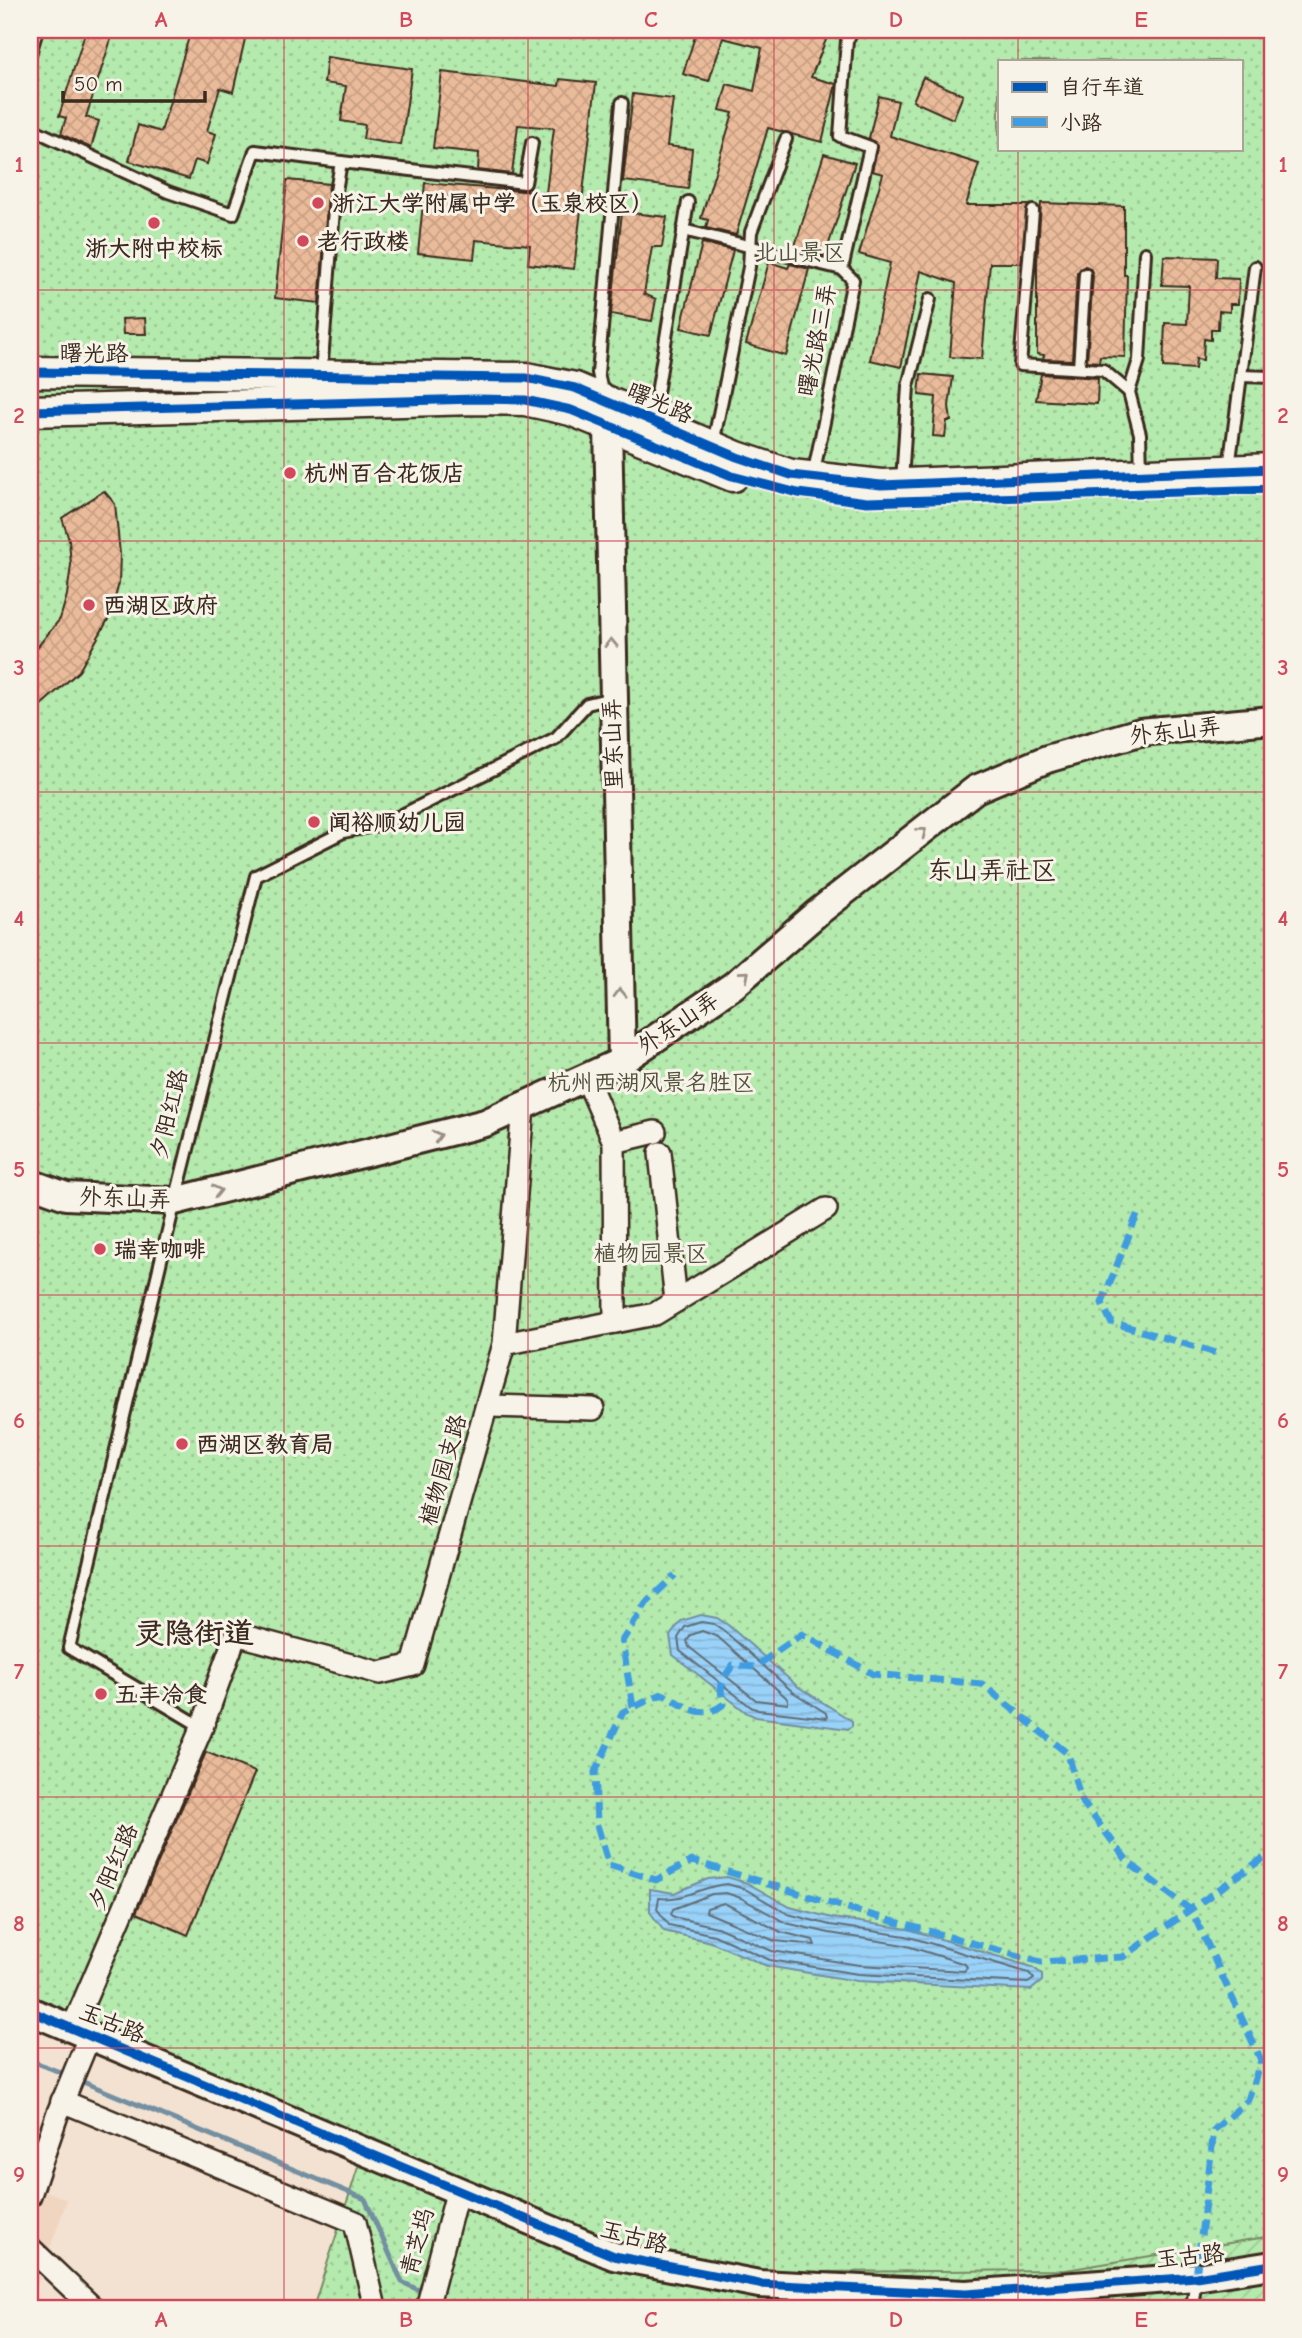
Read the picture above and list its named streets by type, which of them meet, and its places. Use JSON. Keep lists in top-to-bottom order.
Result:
{
  "streets": {
    "main road": ["曙光路"],
    "street": [
      "外东山弄",
      "里东山弄",
      "夕阳红路",
      "植物园支路",
      "玉古路",
      "青芝坞"
    ],
    "lane": ["曙光路三弄"]
  },
  "crossings": [
    ["曙光路三弄", "曙光路"],
    ["曙光路", "里东山弄"],
    ["外东山弄", "里东山弄"],
    ["外东山弄", "夕阳红路"],
    ["外东山弄", "植物园支路"],
    ["里东山弄", "夕阳红路"],
    ["夕阳红路", "植物园支路"],
    ["夕阳红路", "玉古路"],
    ["玉古路", "青芝坞"]
  ],
  "one_way": ["外东山弄", "里东山弄"],
  "districts": ["东山弄社区", "灵隐街道"],
  "parks": ["北山景区", "杭州西湖风景名胜区", "植物园景区"],
  "places": [
    "浙江大学附属中学（玉泉校区）",
    "浙大附中校标",
    "老行政楼",
    "杭州百合花饭店",
    "西湖区政府",
    "闻裕顺幼儿园",
    "瑞幸咖啡",
    "西湖区教育局",
    "五丰冷食"
  ],
  "legend": ["自行车道", "小路"],
  "scale_bar": "50 m",
  "grid": {
    "columns": [
      "A",
      "B",
      "C",
      "D",
      "E"
    ],
    "rows": [
      "1",
      "2",
      "3",
      "4",
      "5",
      "6",
      "7",
      "8",
      "9"
    ]
  }
}
